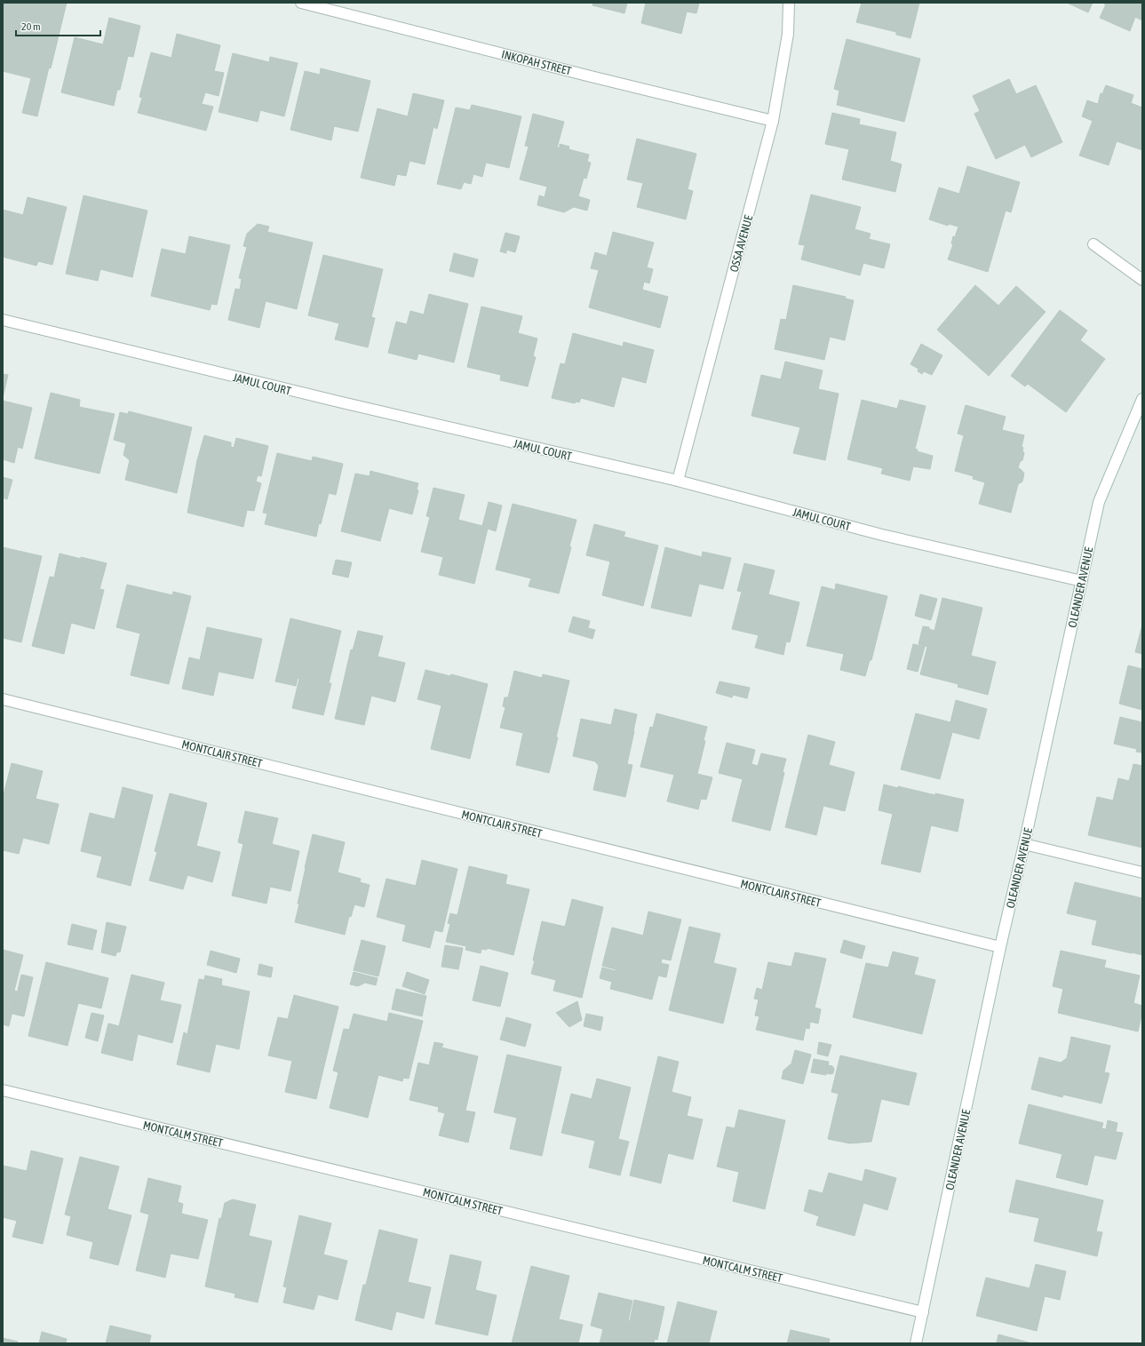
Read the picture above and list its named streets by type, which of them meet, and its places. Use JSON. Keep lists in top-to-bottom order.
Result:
{
  "streets": {
    "street": [
      "INKOPAH STREET",
      "OSSA AVENUE",
      "JAMUL COURT",
      "OLEANDER AVENUE",
      "MONTCLAIR STREET",
      "MONTCALM STREET"
    ]
  },
  "crossings": [
    ["INKOPAH STREET", "OSSA AVENUE"],
    ["OSSA AVENUE", "JAMUL COURT"],
    ["JAMUL COURT", "OLEANDER AVENUE"],
    ["OLEANDER AVENUE", "MONTCLAIR STREET"],
    ["OLEANDER AVENUE", "MONTCALM STREET"]
  ],
  "scale_bar": "20 m"
}
